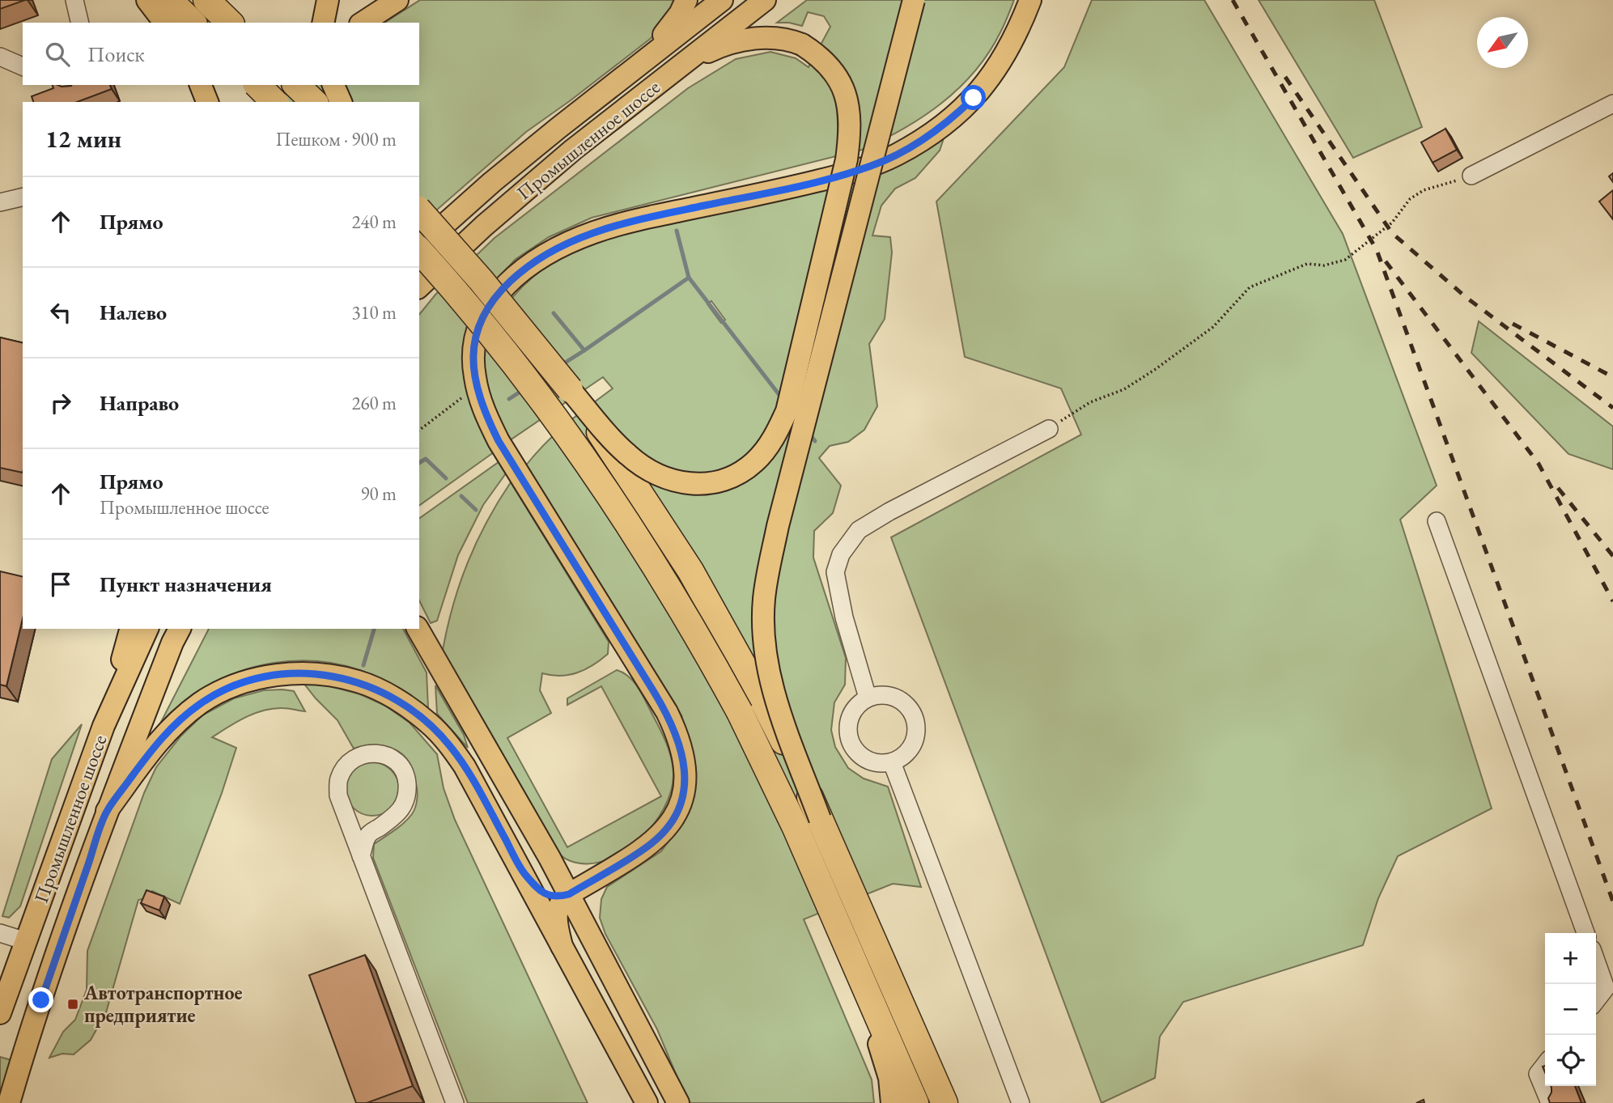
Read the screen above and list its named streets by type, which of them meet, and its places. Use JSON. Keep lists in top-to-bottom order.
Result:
{
  "streets": {
    "main road": ["Промышленное шоссе"]
  },
  "places": {
    "transit": ["Автотранспортное предприятие"]
  },
  "north": "bottom left",
  "page": {
    "search": "Поиск",
    "heading": ["12 мин", "Пешком · 900 m"],
    "list": [
      ["Прямо", "240 m"],
      ["Налево", "310 m"],
      ["Направо", "260 m"],
      ["Прямо", "Промышленное шоссе", "90 m"],
      "Пункт назначения"
    ],
    "map_buttons": ["+", "−"]
  }
}
